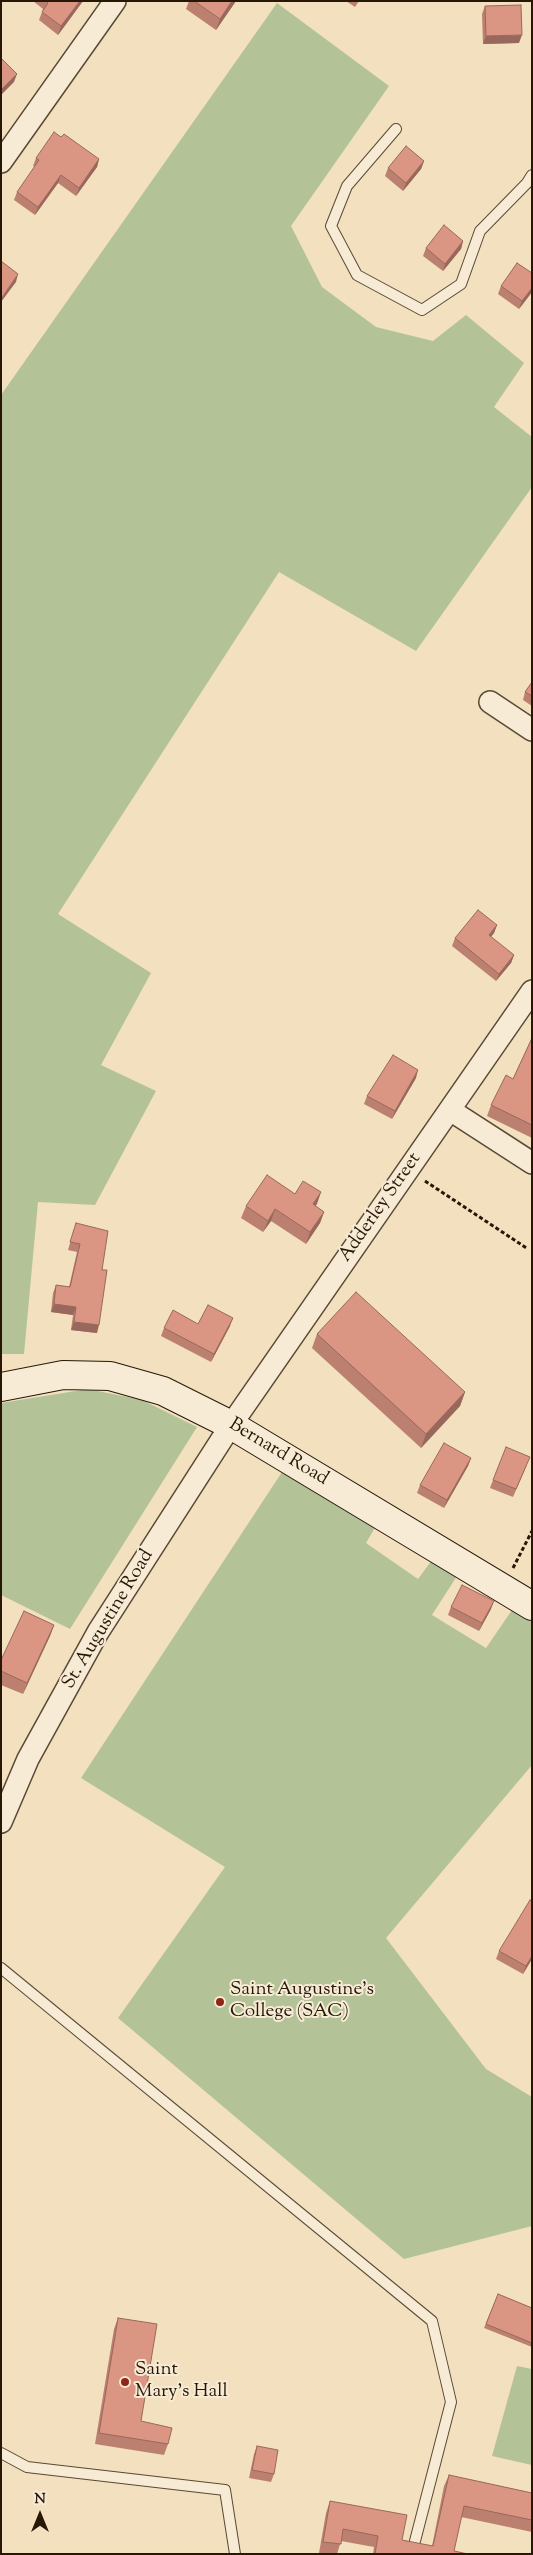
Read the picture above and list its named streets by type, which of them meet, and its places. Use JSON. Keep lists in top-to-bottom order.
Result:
{
  "streets": {
    "main road": ["Bernard Road"],
    "street": ["Adderley Street", "St. Augustine Road"]
  },
  "crossings": [
    ["Adderley Street", "Bernard Road"],
    ["Adderley Street", "St. Augustine Road"],
    ["Bernard Road", "St. Augustine Road"]
  ],
  "places": ["Saint Augustine's College (SAC)", "Saint Mary's Hall"],
  "north": "top"
}
